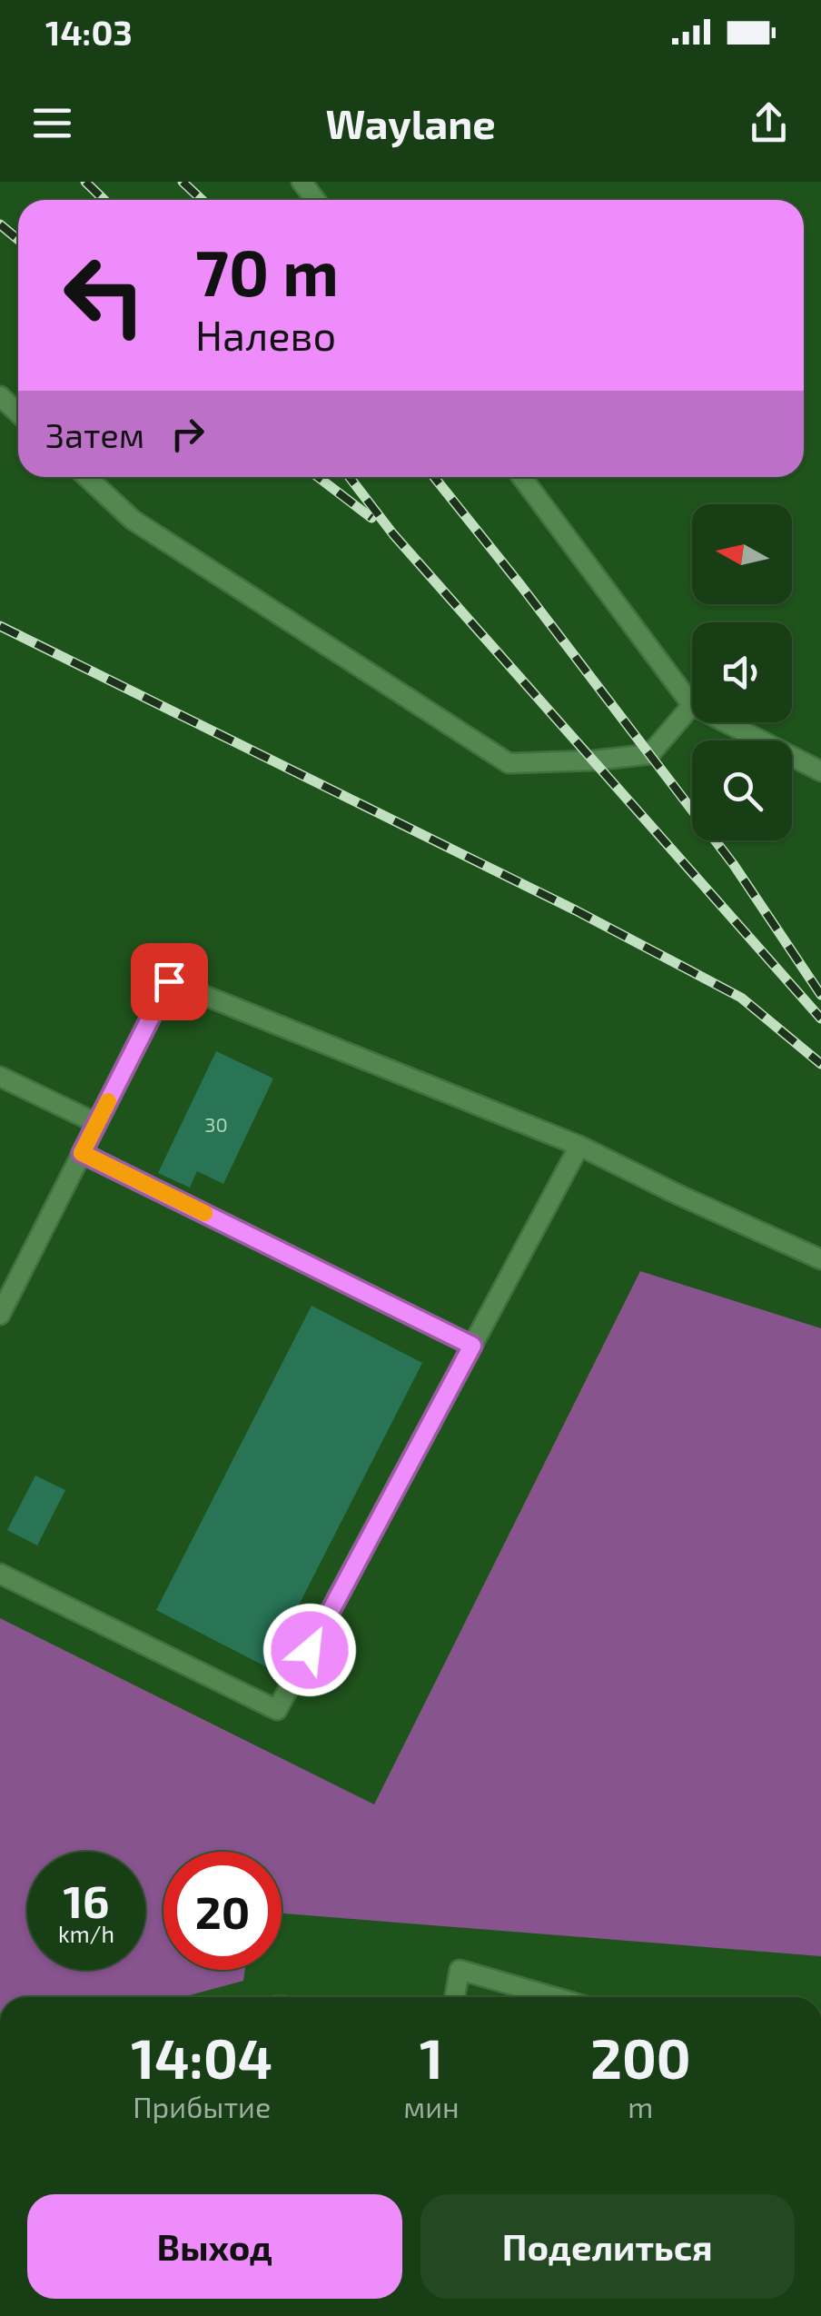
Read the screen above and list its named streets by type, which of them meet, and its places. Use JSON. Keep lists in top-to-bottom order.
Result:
{
  "house_numbers": ["30"],
  "north": "left",
  "page": {
    "status": "14:03",
    "header": "Waylane",
    "turn": ["70 m", "Налево"],
    "then": "Затем",
    "speed": "16 km/h",
    "limit": "20",
    "eta": [
      "14:04",
      "Прибытие",
      "1",
      "мин",
      "200",
      "m"
    ],
    "buttons": ["Выход", "Поделиться"]
  }
}
